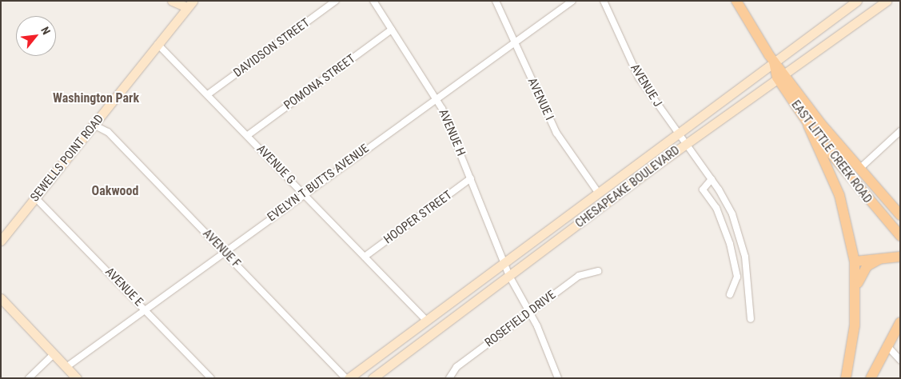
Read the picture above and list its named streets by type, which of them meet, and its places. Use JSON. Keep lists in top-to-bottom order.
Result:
{
  "streets": {
    "main road": ["EAST LITTLE CREEK ROAD", "SEWELLS POINT ROAD", "CHESAPEAKE BOULEVARD"],
    "street": [
      "DAVIDSON STREET",
      "POMONA STREET",
      "AVENUE J",
      "AVENUE I",
      "AVENUE H",
      "AVENUE G",
      "EVELYN T BUTTS AVENUE",
      "HOOPER STREET",
      "AVENUE F",
      "AVENUE E",
      "ROSEFIELD DRIVE"
    ]
  },
  "crossings": [
    ["DAVIDSON STREET", "AVENUE G"],
    ["POMONA STREET", "AVENUE H"],
    ["POMONA STREET", "AVENUE G"],
    ["AVENUE J", "CHESAPEAKE BOULEVARD"],
    ["AVENUE I", "EVELYN T BUTTS AVENUE"],
    ["AVENUE I", "CHESAPEAKE BOULEVARD"],
    ["AVENUE H", "EVELYN T BUTTS AVENUE"],
    ["AVENUE H", "CHESAPEAKE BOULEVARD"],
    ["AVENUE H", "HOOPER STREET"],
    ["AVENUE H", "ROSEFIELD DRIVE"],
    ["EAST LITTLE CREEK ROAD", "CHESAPEAKE BOULEVARD"],
    ["SEWELLS POINT ROAD", "AVENUE G"],
    ["SEWELLS POINT ROAD", "AVENUE F"],
    ["SEWELLS POINT ROAD", "AVENUE E"],
    ["AVENUE G", "EVELYN T BUTTS AVENUE"],
    ["AVENUE G", "CHESAPEAKE BOULEVARD"],
    ["AVENUE G", "HOOPER STREET"],
    ["EVELYN T BUTTS AVENUE", "AVENUE F"],
    ["EVELYN T BUTTS AVENUE", "AVENUE E"],
    ["CHESAPEAKE BOULEVARD", "AVENUE F"]
  ],
  "districts": ["Washington Park", "Oakwood"],
  "north": "top right"
}
